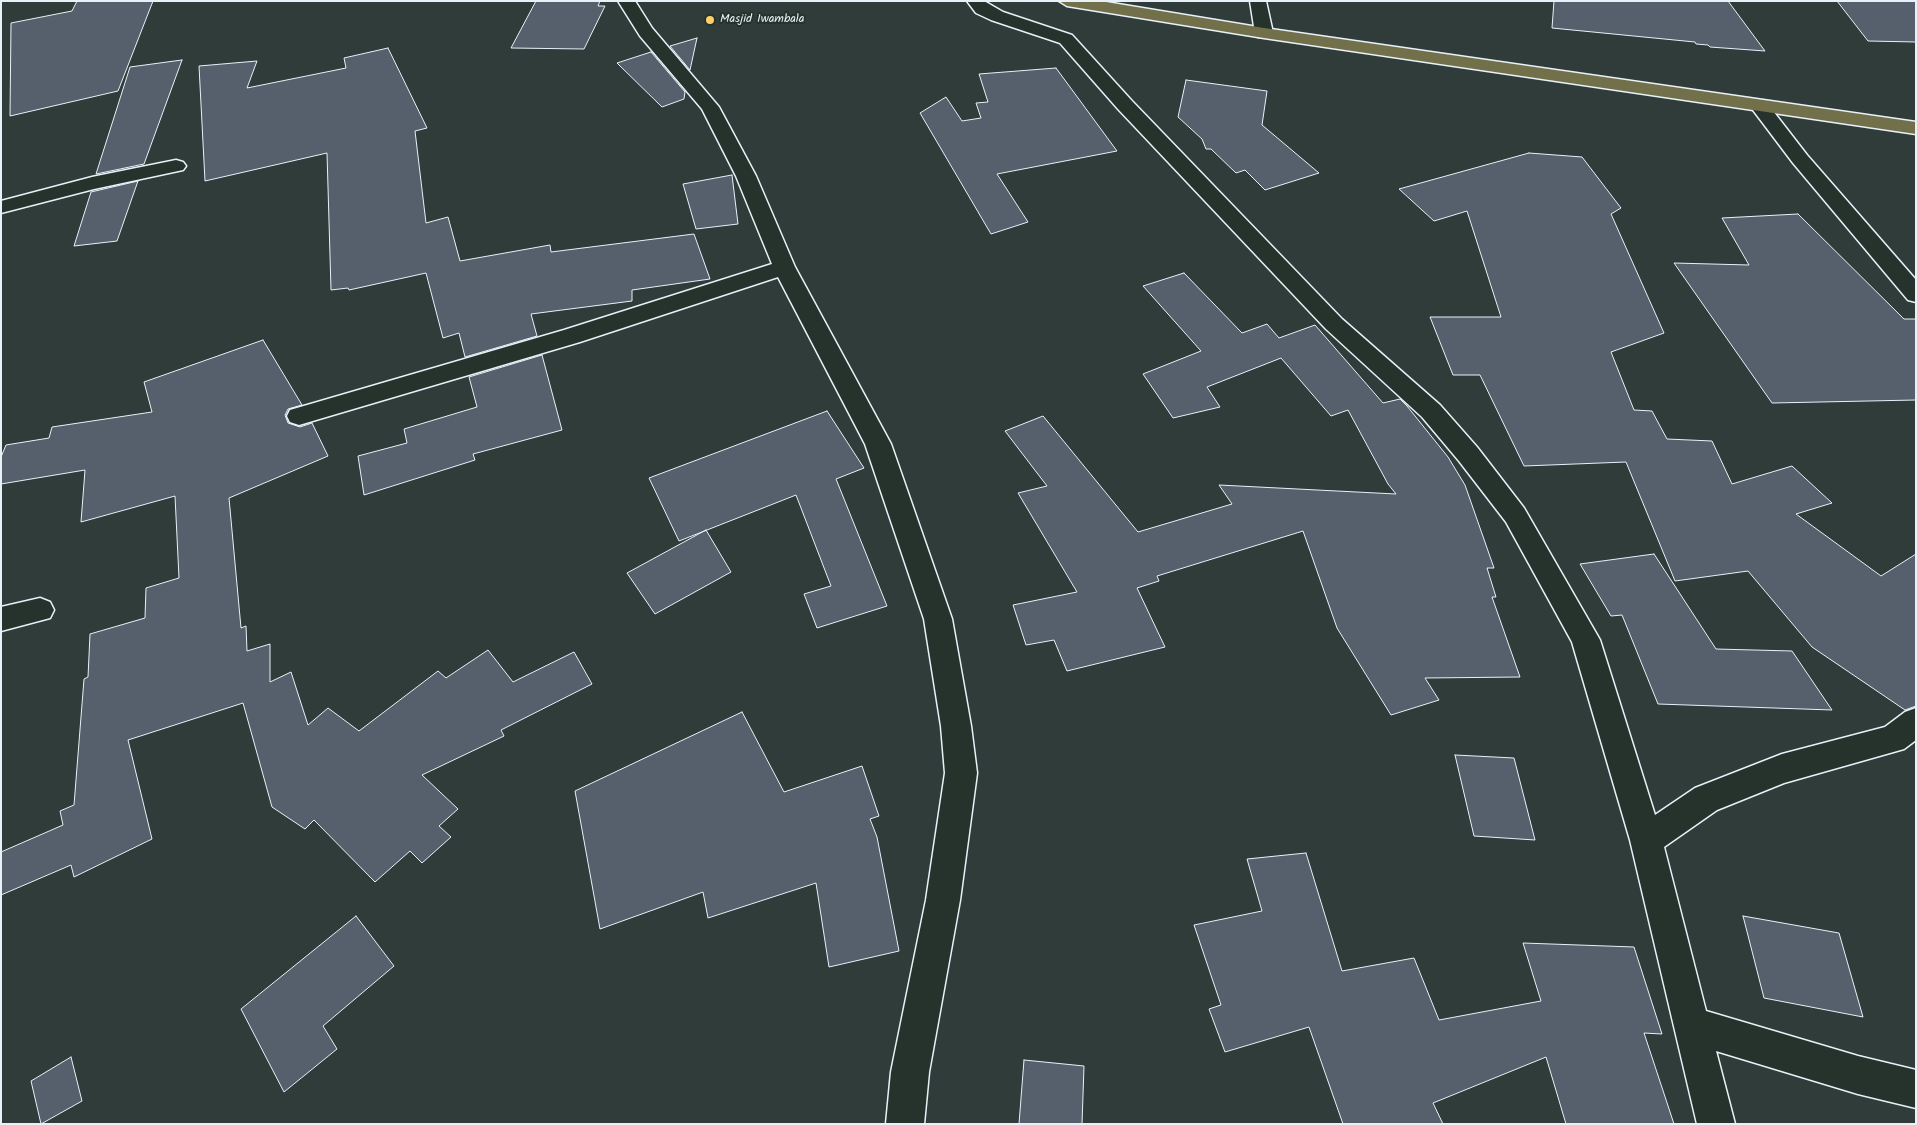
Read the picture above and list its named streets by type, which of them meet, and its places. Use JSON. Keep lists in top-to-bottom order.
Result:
{
  "places": ["Masjid Iwambala"]
}
